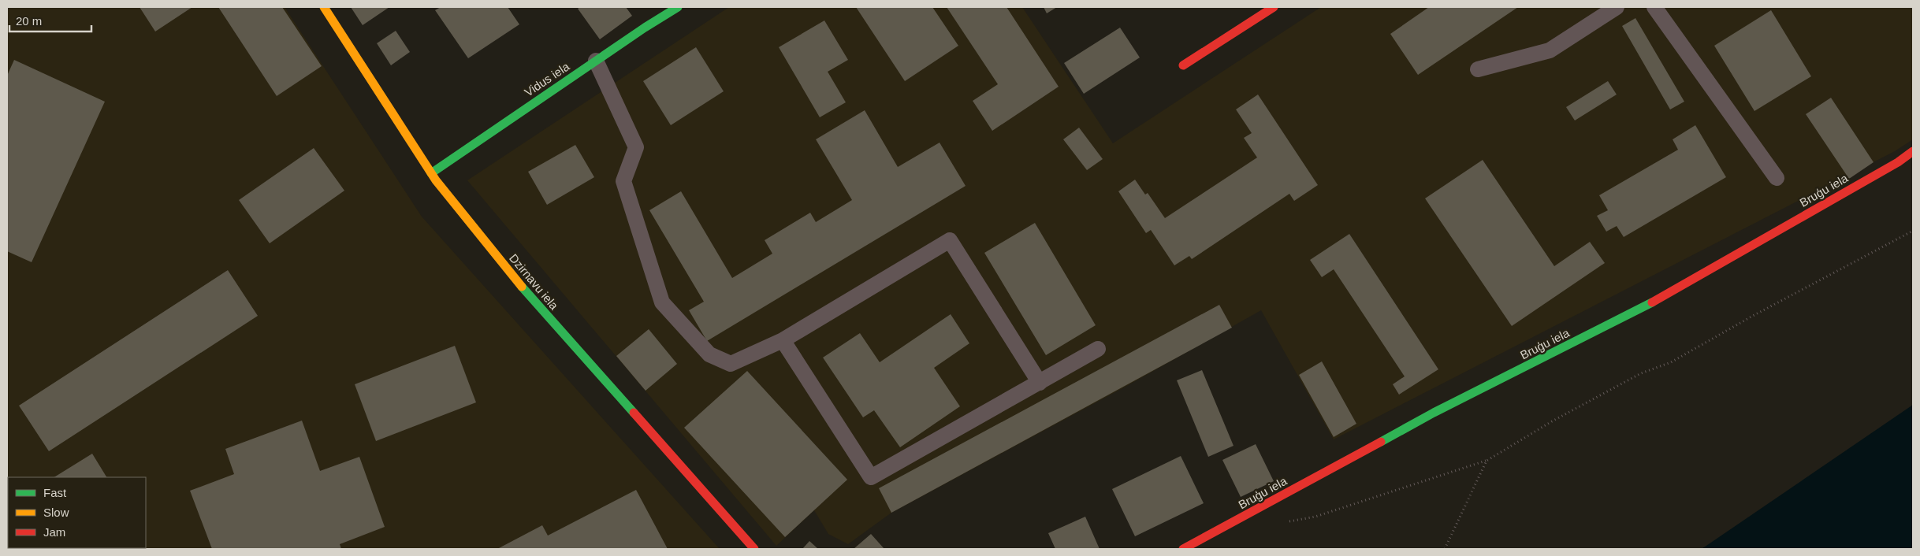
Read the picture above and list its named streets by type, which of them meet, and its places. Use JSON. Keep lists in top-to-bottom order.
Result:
{
  "streets": {
    "street": ["Vidus iela", "Bruģu iela", "Dzirnavu iela"]
  },
  "crossings": [
    ["Vidus iela", "Dzirnavu iela"]
  ],
  "legend": ["Fast", "Slow", "Jam"],
  "scale_bar": "20 m"
}
